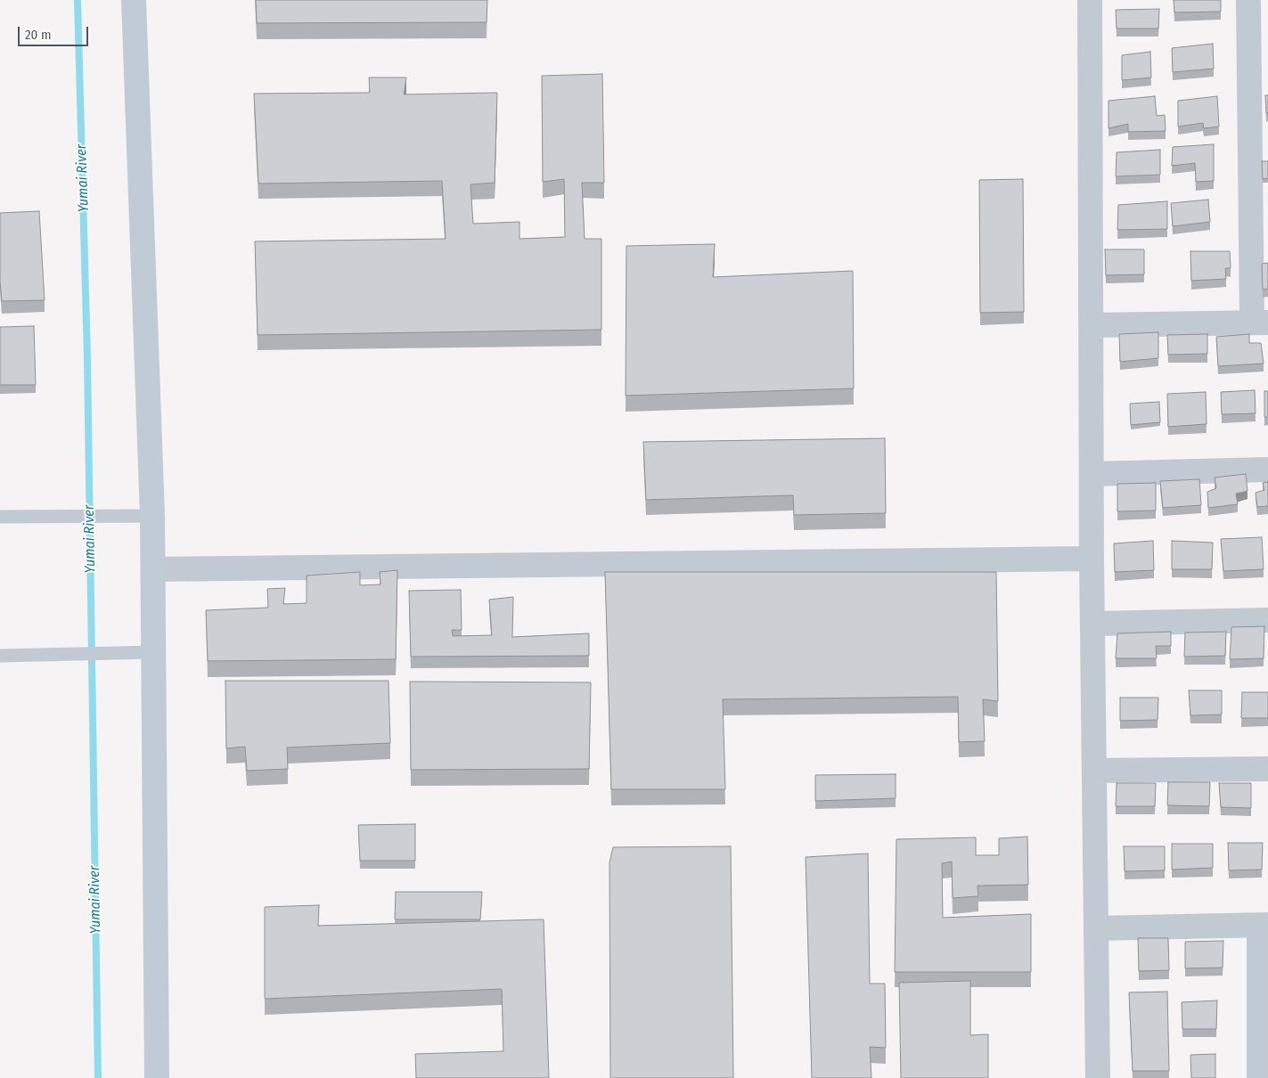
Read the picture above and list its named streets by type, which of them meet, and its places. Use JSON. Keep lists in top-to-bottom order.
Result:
{
  "water": ["Yumai River"],
  "scale_bar": "20 m"
}
